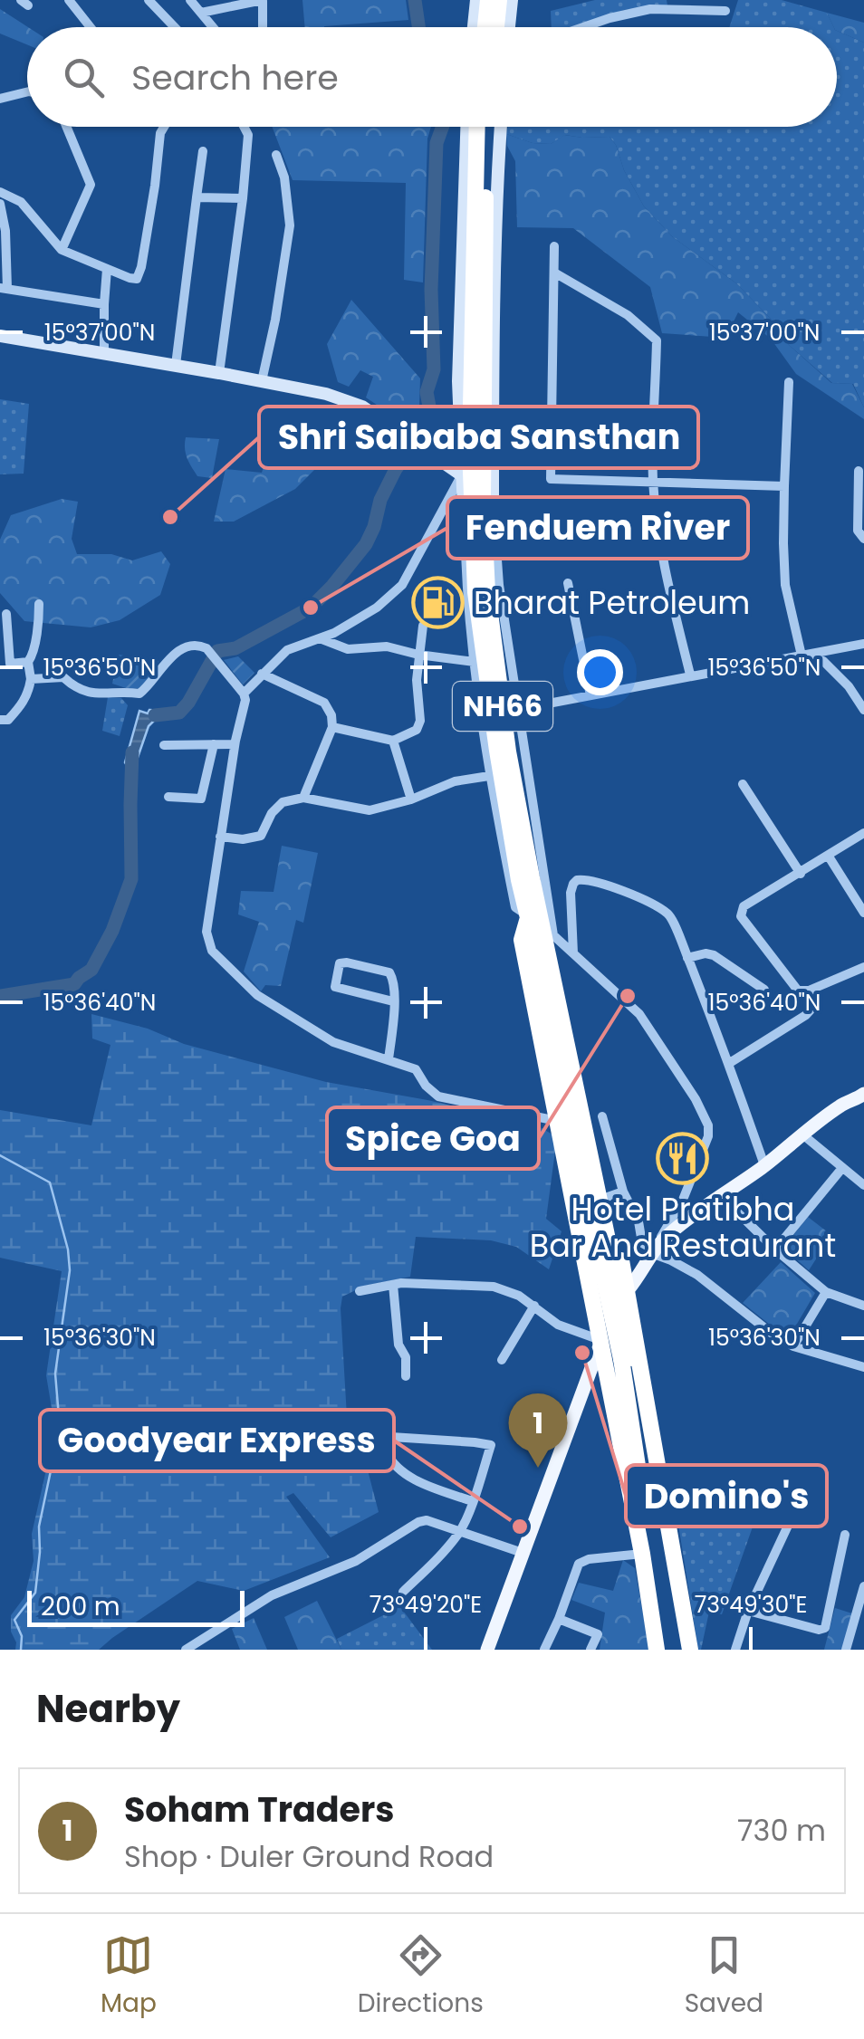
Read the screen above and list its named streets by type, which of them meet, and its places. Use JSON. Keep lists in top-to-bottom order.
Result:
{
  "streets": {
    "highway": ["NH66"]
  },
  "places": {
    "other": [
      "Shri Saibaba Sansthan",
      "Fenduem River",
      "Spice Goa",
      "Domino's",
      "Goodyear Express"
    ],
    "fuel station": ["Bharat Petroleum"],
    "restaurant": ["Hotel Pratibha Bar And Restaurant"]
  },
  "scale_bar": "200 m",
  "page": {
    "search": "Search here",
    "pins": "1",
    "scale": "200 m",
    "heading": "Nearby",
    "list": [
      {
        "mark": "1",
        "name": "Soham Traders",
        "note": "Shop · Duler Ground Road",
        "value": "730 m"
      }
    ],
    "nav": ["Map", "Directions", "Saved"]
  },
  "coordinates": [
    "15°37'00\"N",
    "15°36'50\"N",
    "15°36'40\"N",
    "15°36'30\"N",
    "73°49'20\"E",
    "73°49'30\"E"
  ]
}
